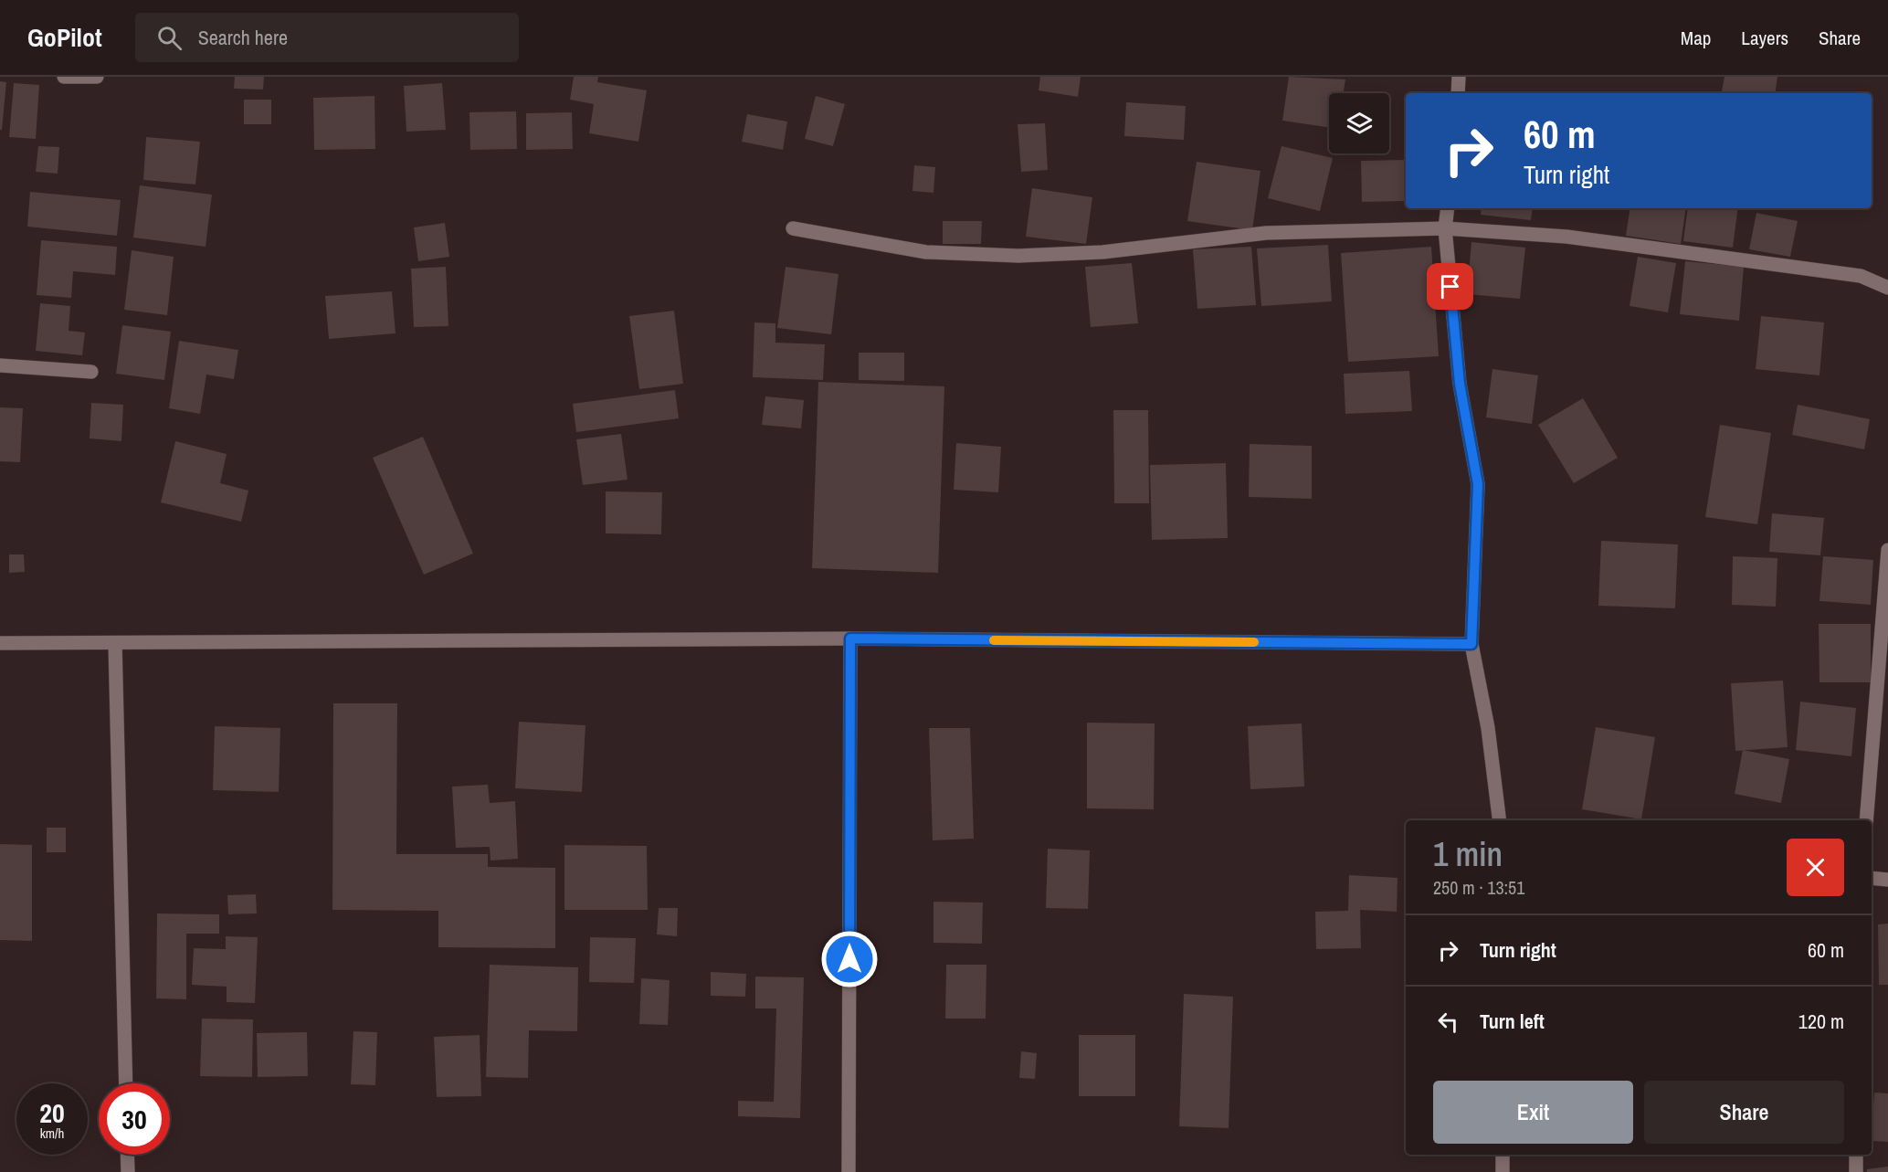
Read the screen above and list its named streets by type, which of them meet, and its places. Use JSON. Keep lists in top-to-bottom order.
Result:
{
  "page": {
    "header": "GoPilot",
    "search": "Search here",
    "nav": ["Map", "Layers", "Share"],
    "turn": ["60 m", "Turn right"],
    "heading": ["1 min", "250 m · 13:51"],
    "list": [
      {
        "name": "Turn right",
        "value": "60 m"
      },
      {
        "name": "Turn left",
        "value": "120 m"
      }
    ],
    "buttons": ["Exit", "Share"],
    "speed": "20 km/h",
    "limit": "30"
  }
}
